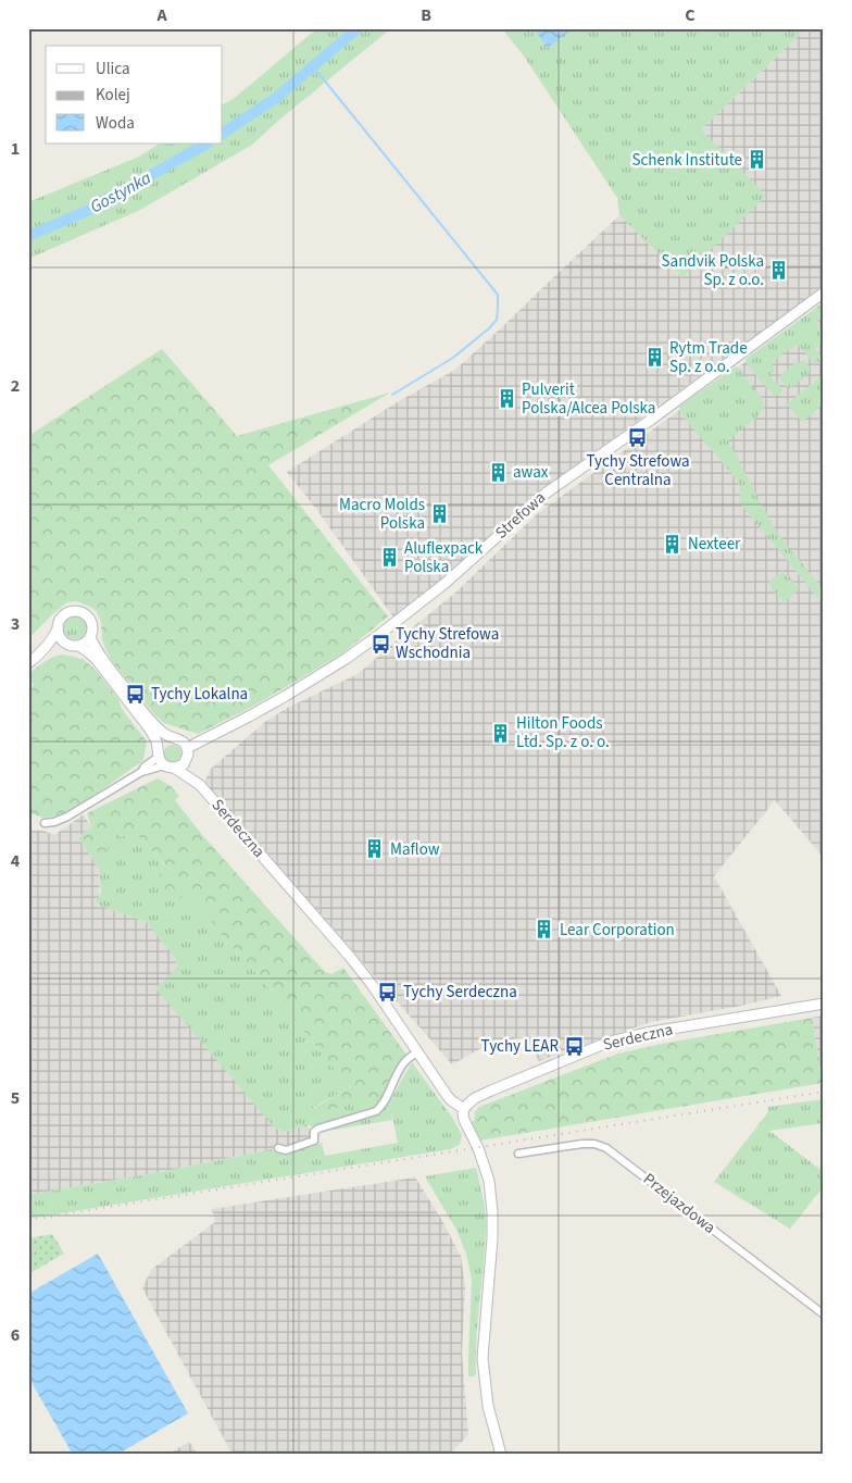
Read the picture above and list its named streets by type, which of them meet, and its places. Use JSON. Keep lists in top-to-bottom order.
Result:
{
  "streets": {
    "street": ["Strefowa", "Serdeczna", "Przejazdowa"]
  },
  "crossings": [
    ["Strefowa", "Serdeczna"]
  ],
  "water": ["Gostynka"],
  "places": {
    "building": [
      "Schenk Institute",
      "Sandvik Polska Sp. z o.o.",
      "Rytm Trade Sp. z o.o.",
      "Pulverit Polska/Alcea Polska",
      "awax",
      "Macro Molds Polska",
      "Nexteer",
      "Aluflexpack Polska",
      "Hilton Foods Ltd. Sp. z o. o.",
      "Maflow",
      "Lear Corporation"
    ],
    "bus stop": [
      "Tychy Strefowa Centralna",
      "Tychy Strefowa Wschodnia",
      "Tychy Lokalna",
      "Tychy Serdeczna",
      "Tychy LEAR"
    ]
  },
  "legend": ["Ulica", "Kolej", "Woda"],
  "grid": {
    "columns": ["A", "B", "C"],
    "rows": [
      "1",
      "2",
      "3",
      "4",
      "5",
      "6"
    ]
  }
}
